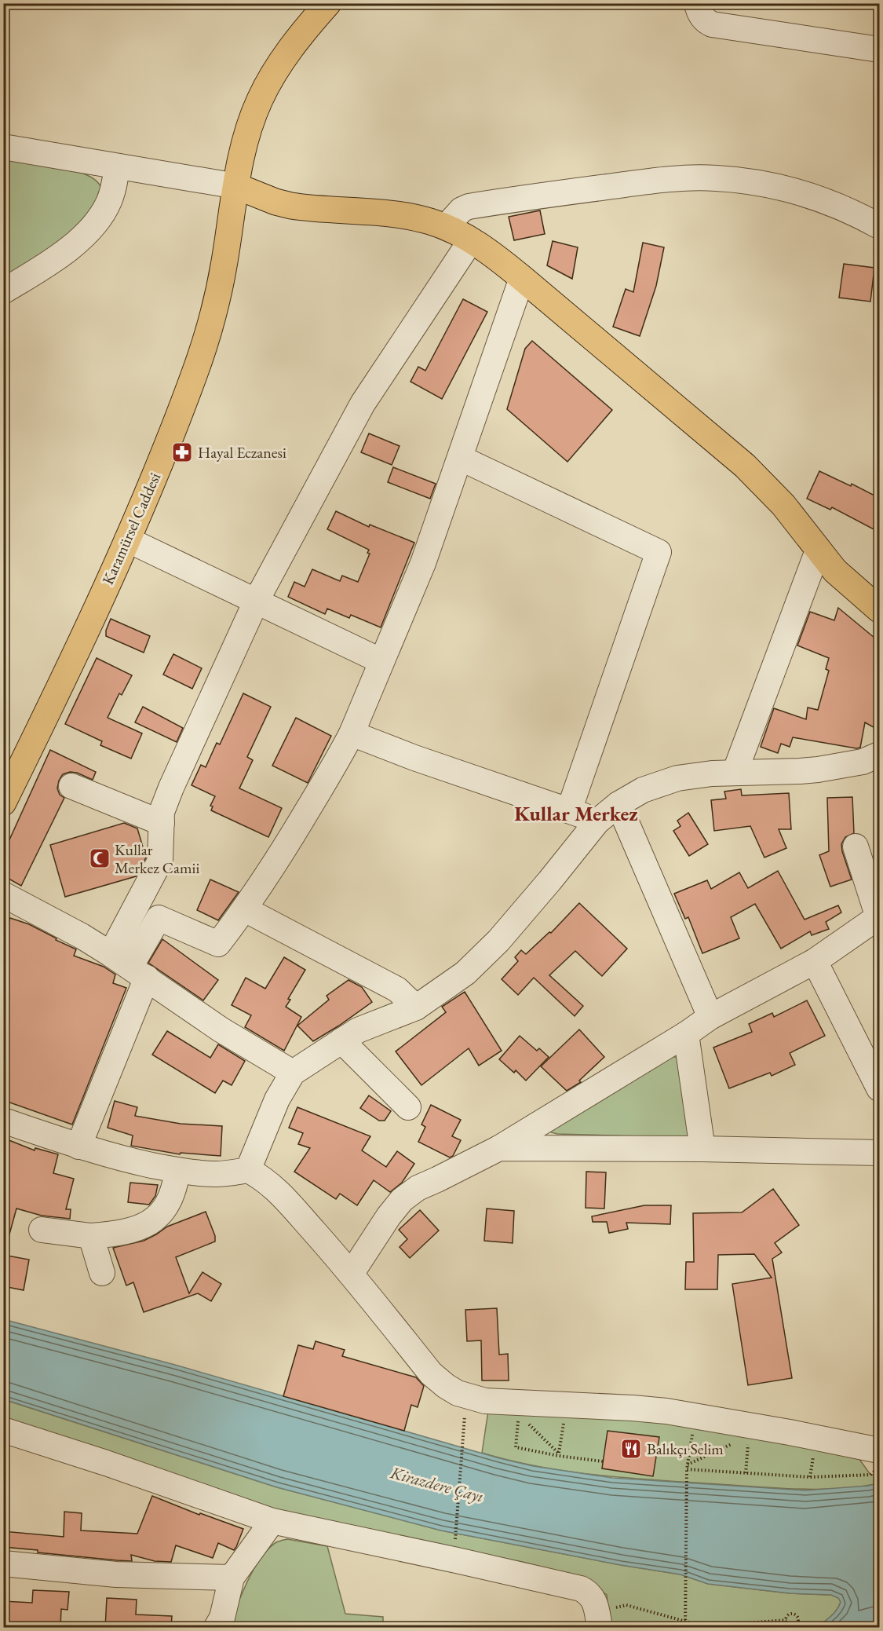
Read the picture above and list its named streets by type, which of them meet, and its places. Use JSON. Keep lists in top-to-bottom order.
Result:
{
  "streets": {
    "main road": ["Karamürsel Caddesi"]
  },
  "districts": ["Kullar Merkez"],
  "water": ["Kirazdere Çayı"],
  "places": {
    "pharmacy": ["Hayal Eczanesi"],
    "mosque": ["Kullar Merkez Camii"],
    "restaurant": ["Balıkçı Selim"]
  }
}
